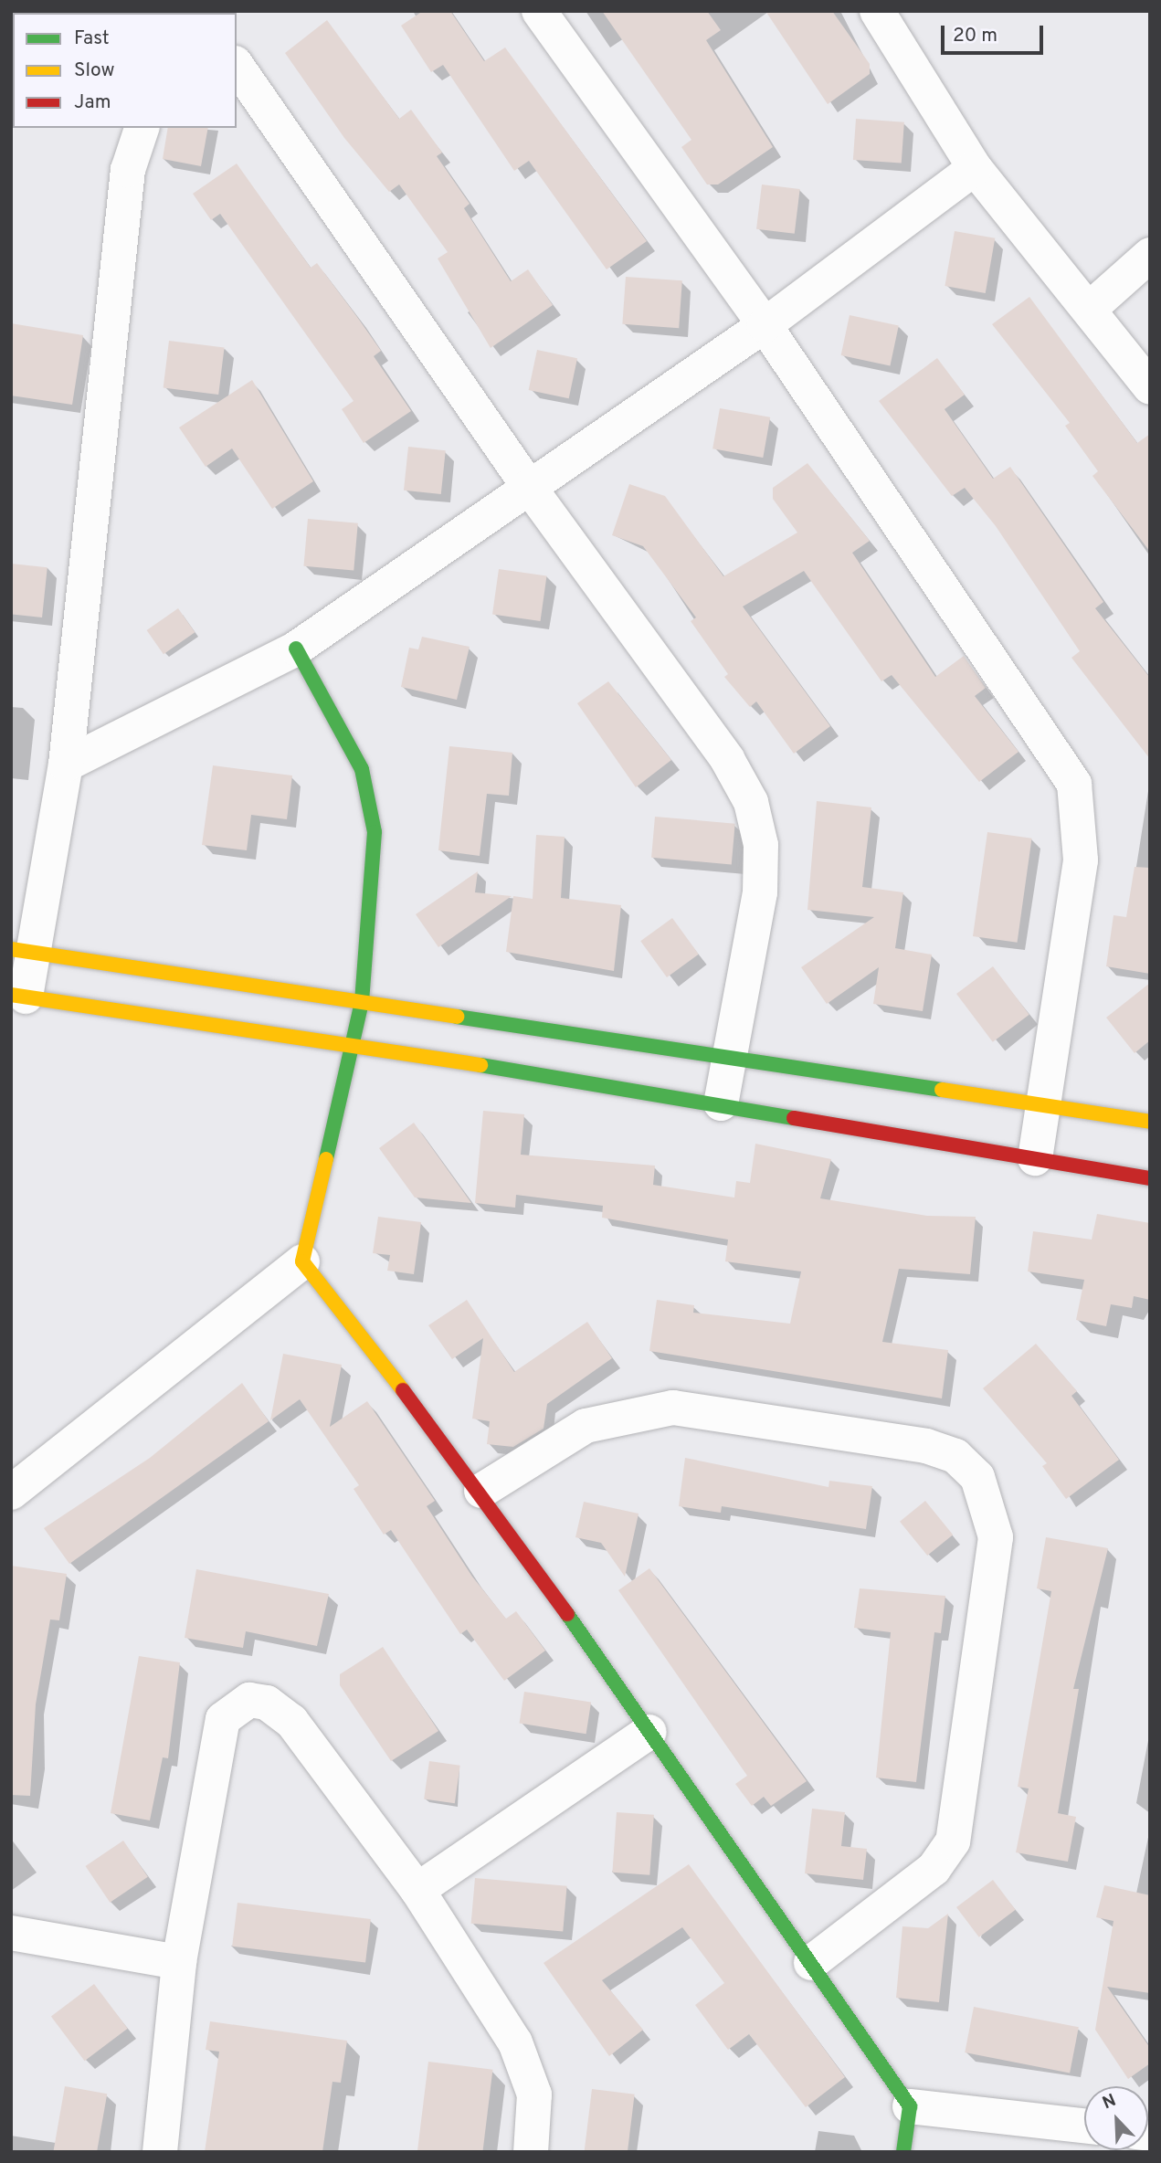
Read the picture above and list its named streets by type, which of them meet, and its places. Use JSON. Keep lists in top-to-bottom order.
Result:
{
  "legend": ["Fast", "Slow", "Jam"],
  "scale_bar": "20 m",
  "north": "top left"
}
